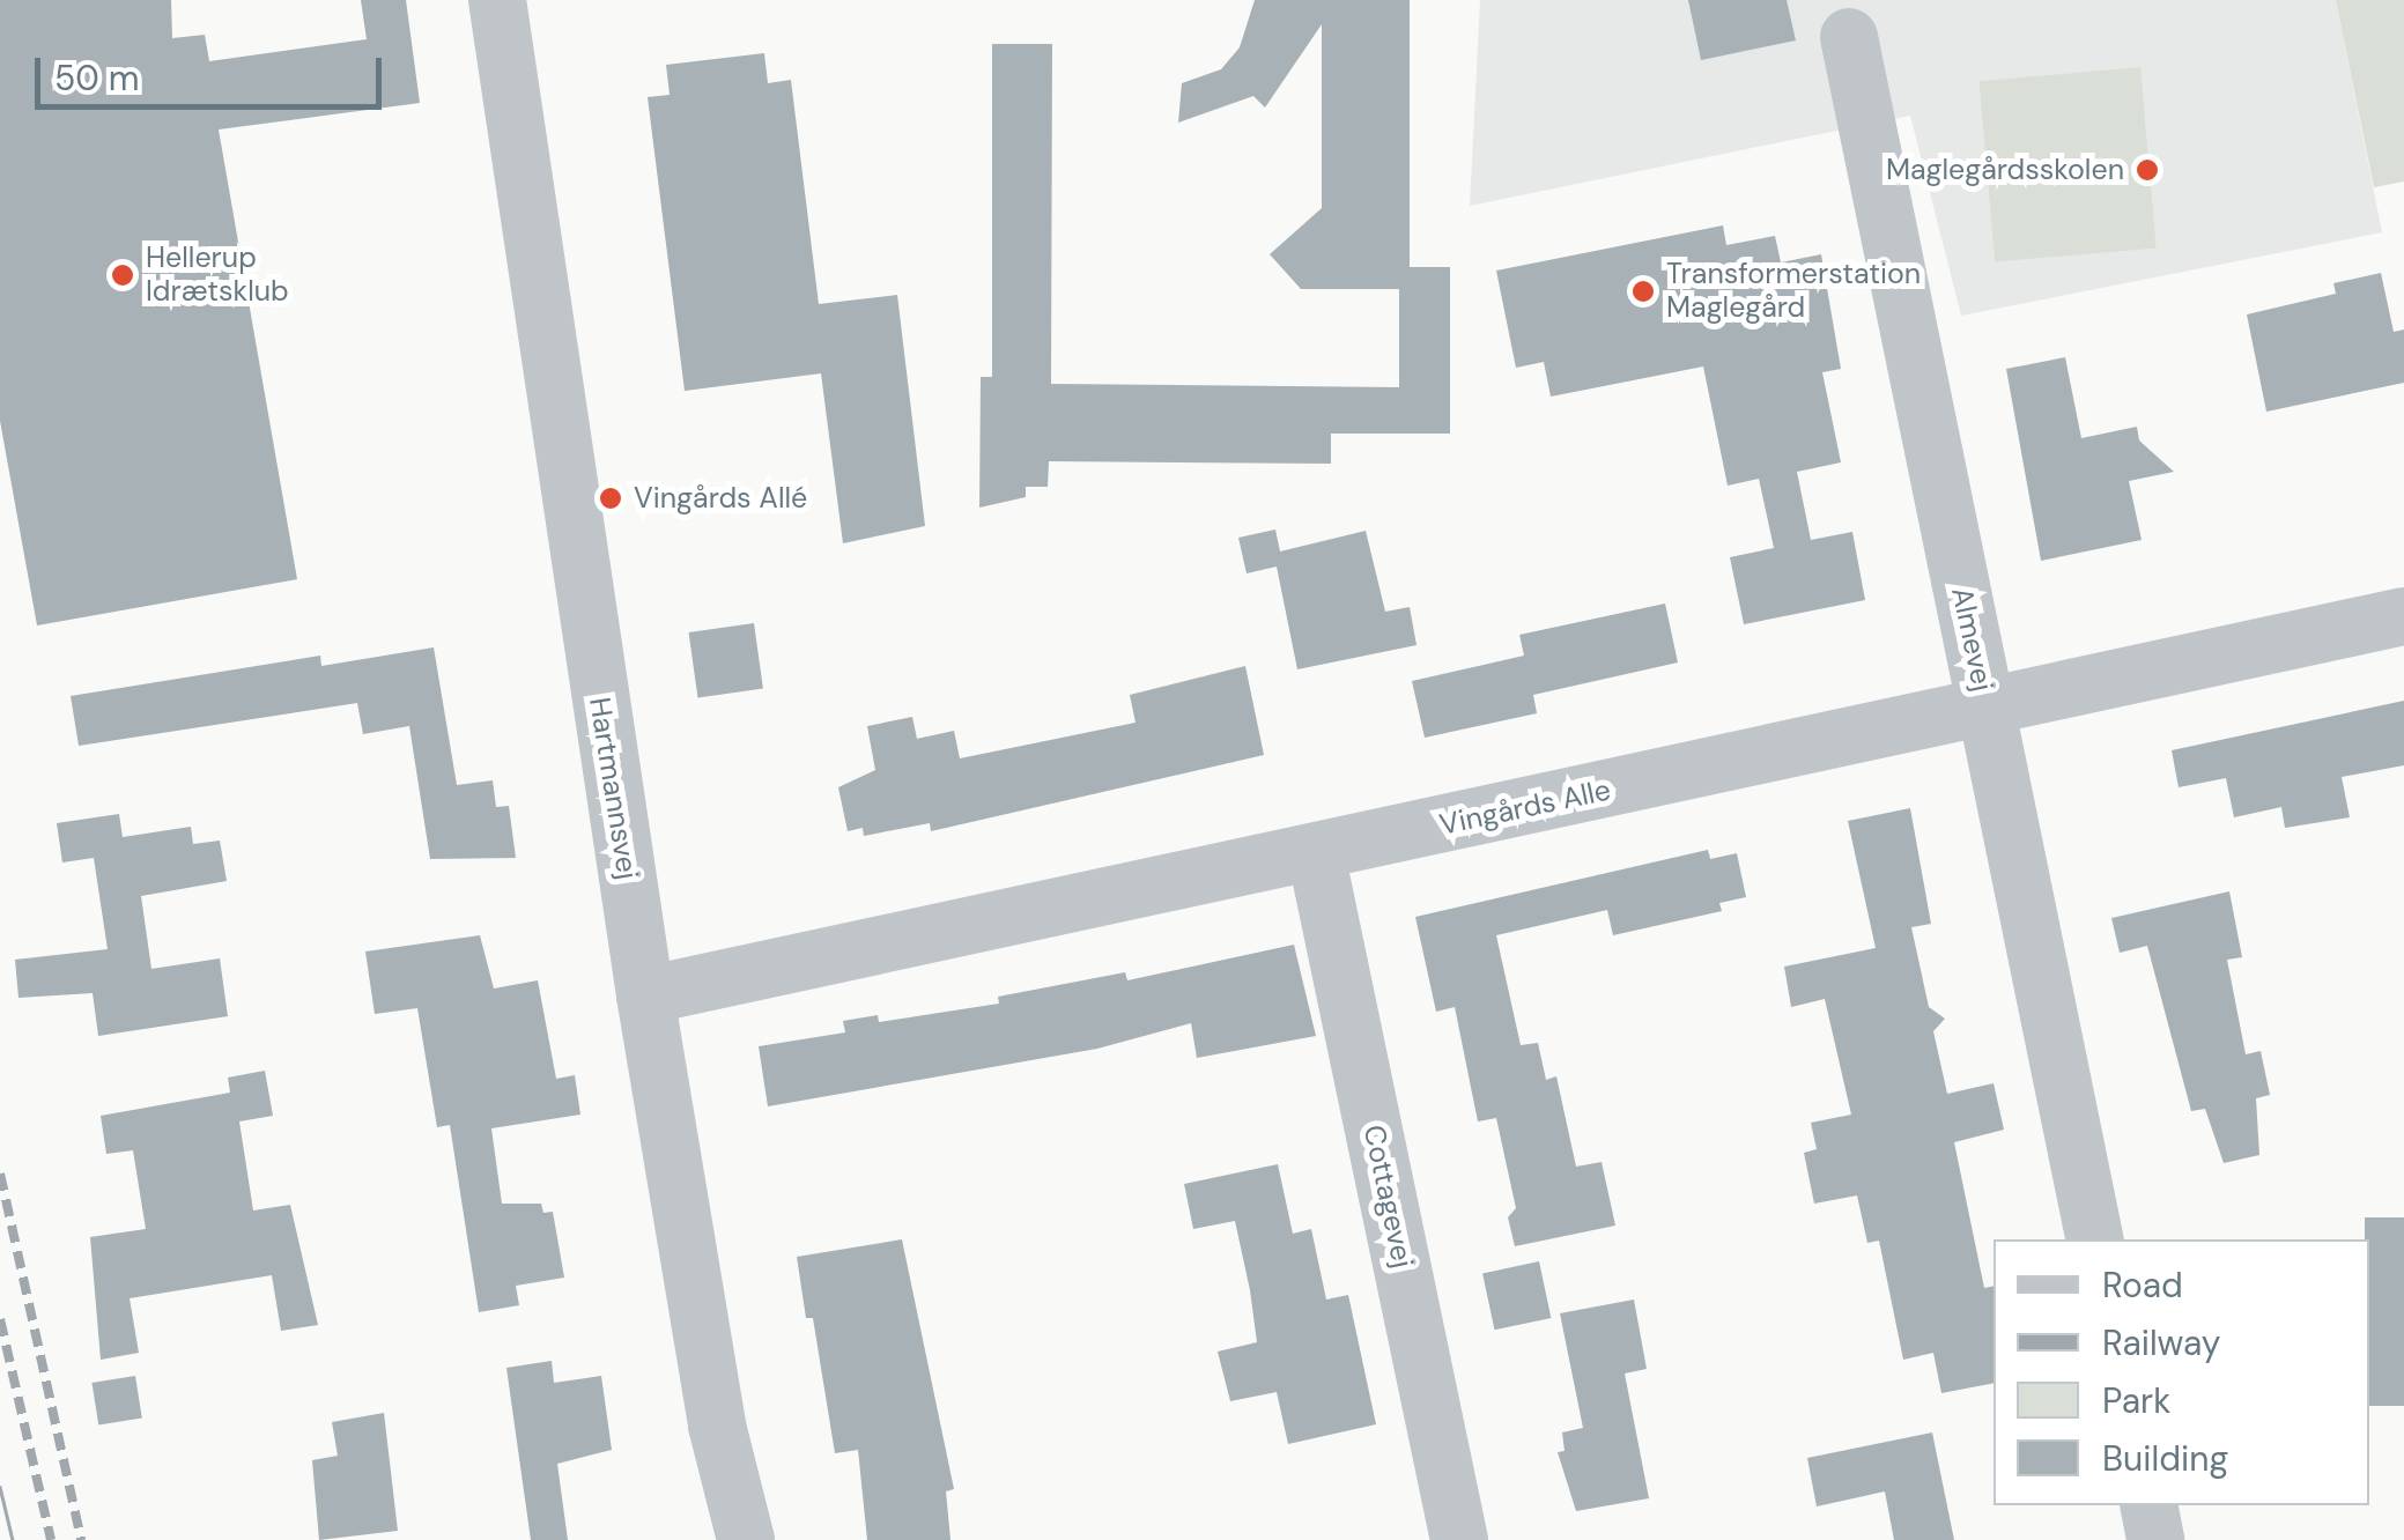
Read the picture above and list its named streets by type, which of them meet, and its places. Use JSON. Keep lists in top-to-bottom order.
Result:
{
  "streets": {
    "street": [
      "Almevej",
      "Hartmannsvej",
      "Vingårds Alle",
      "Cottagevej"
    ]
  },
  "crossings": [
    ["Almevej", "Vingårds Alle"],
    ["Hartmannsvej", "Vingårds Alle"],
    ["Vingårds Alle", "Cottagevej"]
  ],
  "places": [
    "Maglegårdsskolen",
    "Hellerup Idrætsklub",
    "Transformerstation Maglegård",
    "Vingårds Allé"
  ],
  "legend": [
    "Road",
    "Railway",
    "Park",
    "Building"
  ],
  "scale_bar": "50 m"
}
